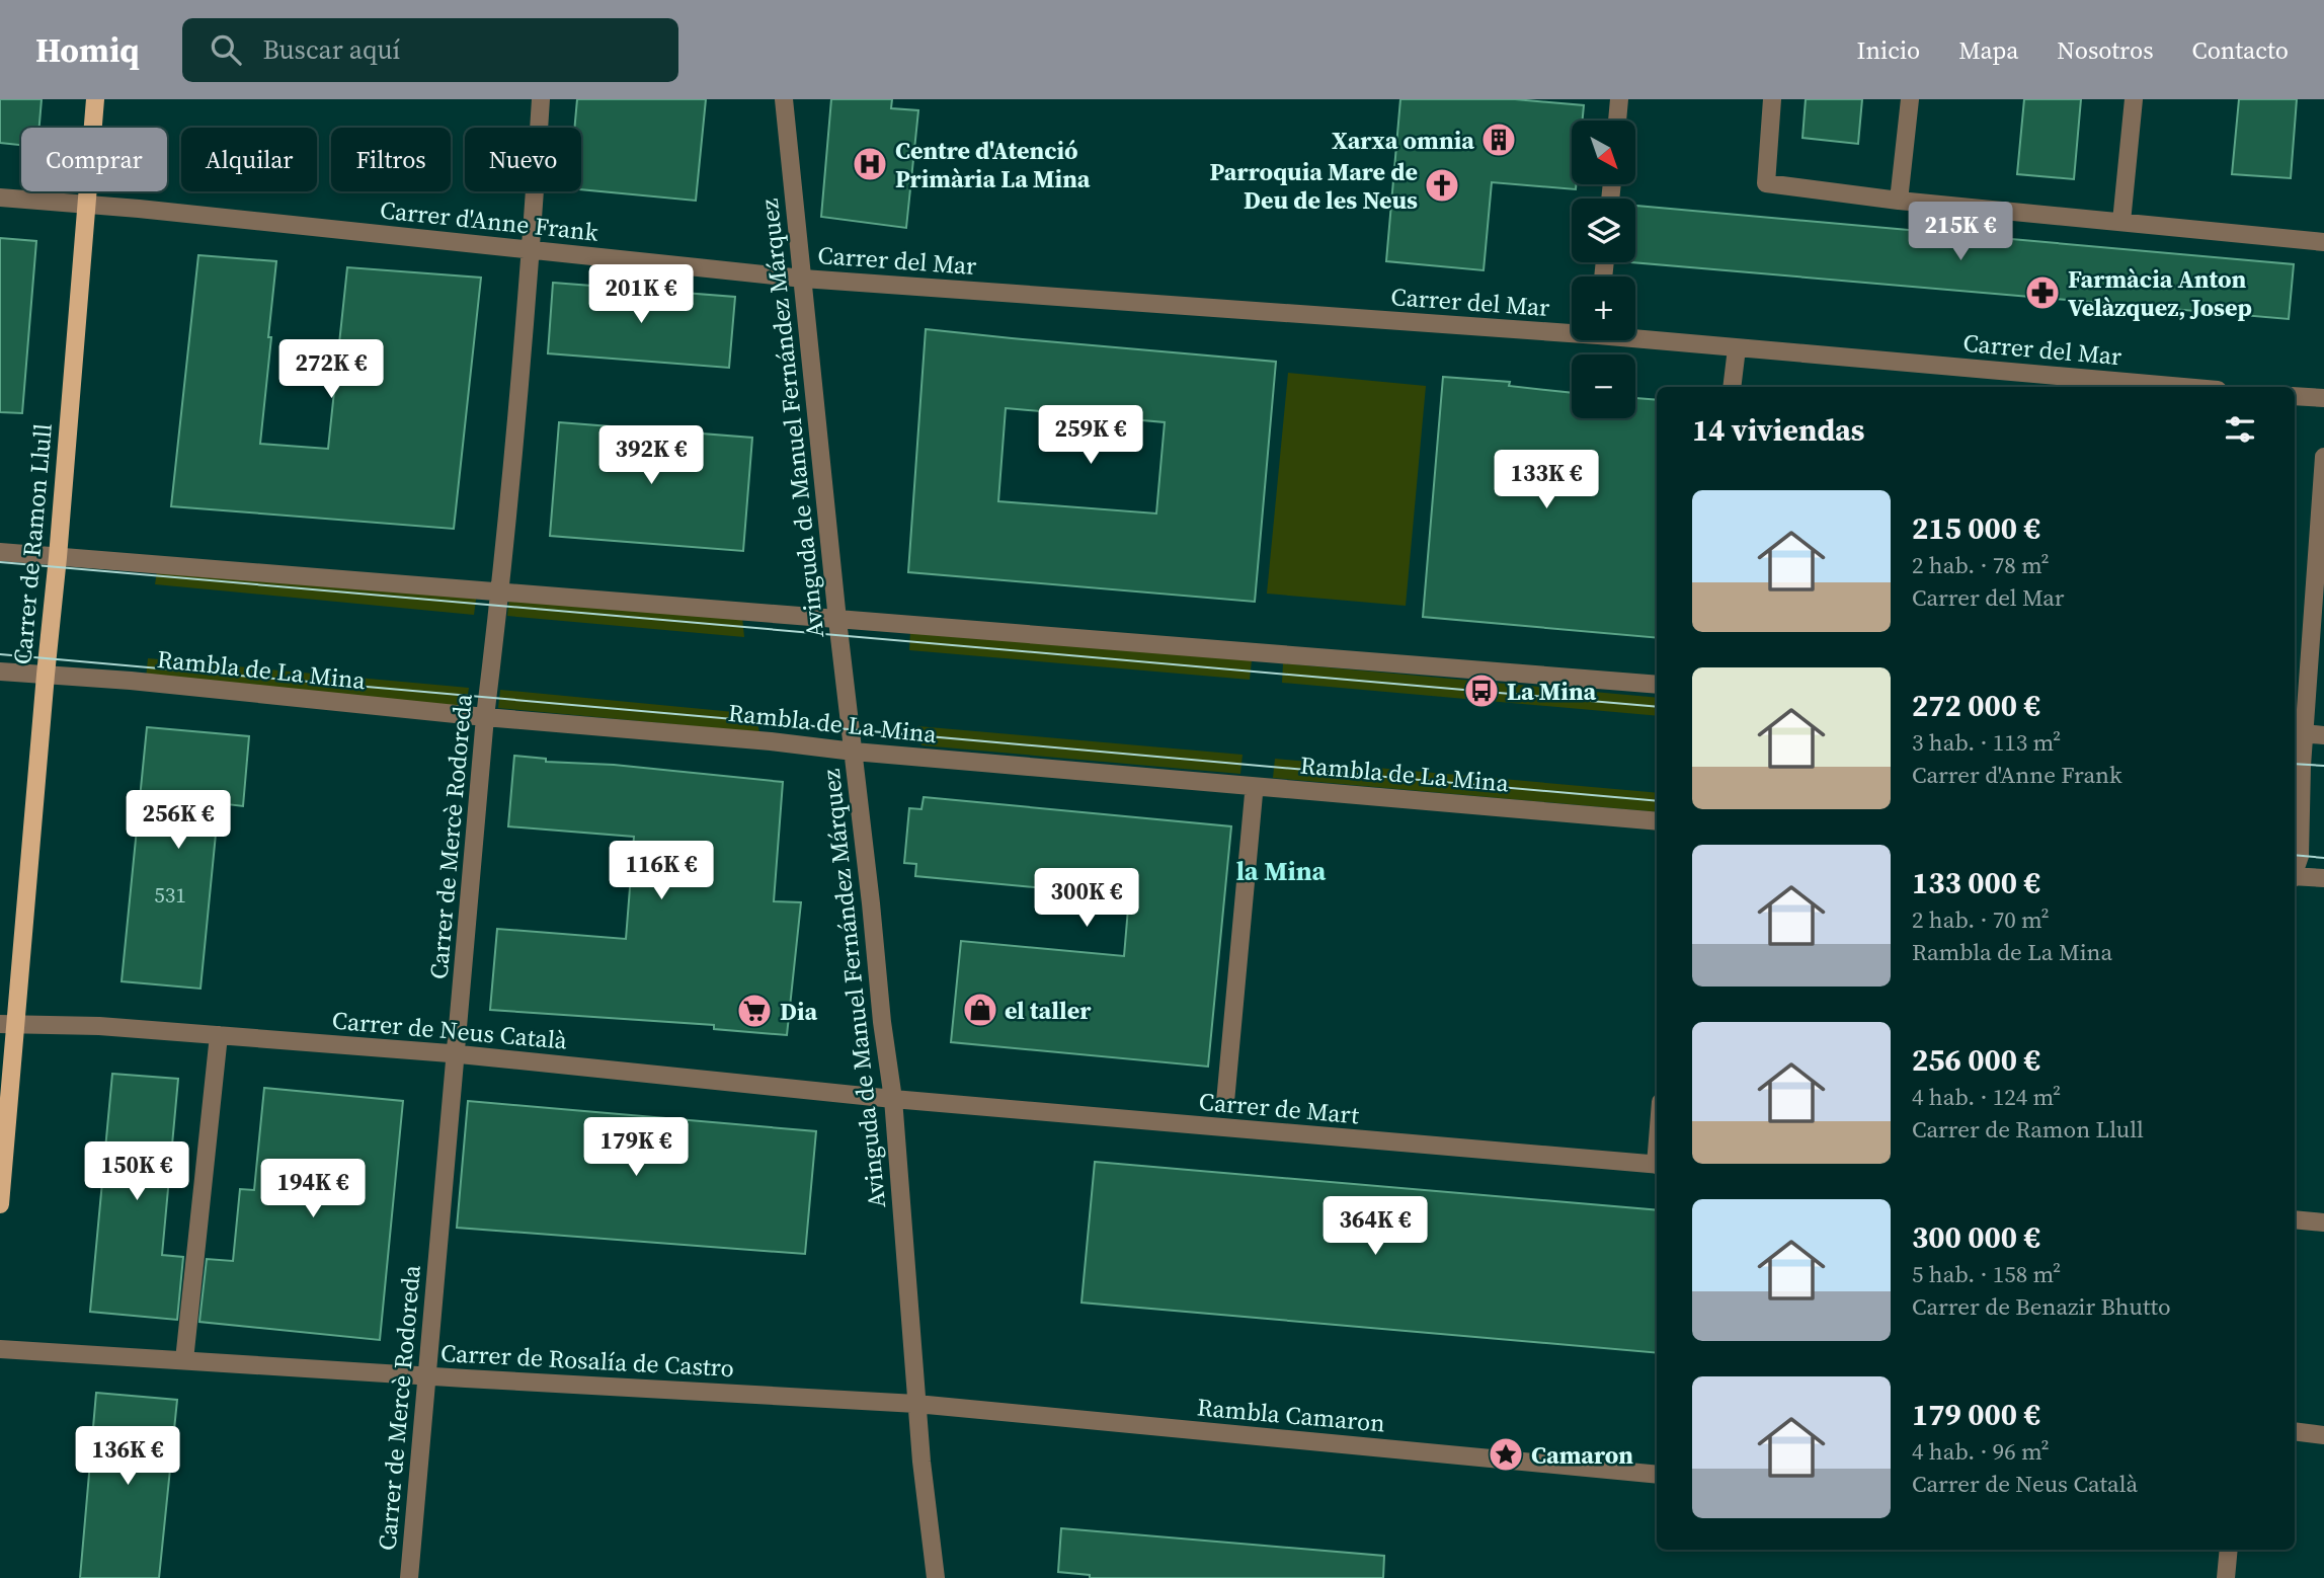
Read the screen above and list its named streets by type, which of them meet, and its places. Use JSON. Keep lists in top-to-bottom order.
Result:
{
  "streets": {
    "main road": ["Carrer de Ramon Llull"],
    "street": [
      "Carrer d'Anne Frank",
      "Carrer del Mar",
      "Avinguda de Manuel Fernández Márquez",
      "Rambla de La Mina",
      "Carrer de Mercè Rodoreda",
      "Carrer de Neus Català",
      "Carrer de Mart",
      "Carrer de Rosalía de Castro",
      "Rambla Camaron"
    ]
  },
  "crossings": [
    ["Carrer d'Anne Frank", "Carrer del Mar"],
    ["Carrer d'Anne Frank", "Avinguda de Manuel Fernández Márquez"],
    ["Carrer d'Anne Frank", "Carrer de Ramon Llull"],
    ["Carrer d'Anne Frank", "Carrer de Mercè Rodoreda"],
    ["Carrer del Mar", "Avinguda de Manuel Fernández Márquez"],
    ["Avinguda de Manuel Fernández Márquez", "Rambla de La Mina"],
    ["Avinguda de Manuel Fernández Márquez", "Carrer de Neus Català"],
    ["Avinguda de Manuel Fernández Márquez", "Carrer de Mart"],
    ["Avinguda de Manuel Fernández Márquez", "Carrer de Rosalía de Castro"],
    ["Avinguda de Manuel Fernández Márquez", "Rambla Camaron"],
    ["Carrer de Ramon Llull", "Rambla de La Mina"],
    ["Carrer de Ramon Llull", "Carrer de Neus Català"],
    ["Rambla de La Mina", "Carrer de Mercè Rodoreda"],
    ["Carrer de Mercè Rodoreda", "Carrer de Neus Català"],
    ["Carrer de Mercè Rodoreda", "Carrer de Rosalía de Castro"],
    ["Carrer de Neus Català", "Carrer de Mart"],
    ["Carrer de Rosalía de Castro", "Rambla Camaron"]
  ],
  "districts": ["la Mina"],
  "places": {
    "building": ["Xarxa omnia"],
    "hospital": ["Centre d'Atenció Primària La Mina"],
    "church": ["Parroquia Mare de Deu de les Neus"],
    "pharmacy": ["Farmàcia Anton Velàzquez, Josep"],
    "bus stop": ["La Mina"],
    "shop": ["el taller"],
    "supermarket": ["Dia"],
    "place": ["Camaron"]
  },
  "house_numbers": ["531"],
  "north": "bottom right",
  "page": {
    "header": "Homiq",
    "search": "Buscar aquí",
    "nav": [
      "Inicio",
      "Mapa",
      "Nosotros",
      "Contacto"
    ],
    "map_buttons": ["+", "−"],
    "chip": [
      "Comprar",
      "Alquilar",
      "Filtros",
      "Nuevo"
    ],
    "price": [
      "215K €",
      "201K €",
      "272K €",
      "259K €",
      "392K €",
      "133K €",
      "256K €",
      "116K €",
      "300K €",
      "179K €",
      "150K €",
      "194K €",
      "364K €",
      "136K €"
    ],
    "heading": "14 viviendas",
    "list": [
      {
        "name": "215 000 €",
        "note": "2 hab. · 78 m² · Carrer del Mar"
      },
      {
        "name": "272 000 €",
        "note": "3 hab. · 113 m² · Carrer d'Anne Frank"
      },
      {
        "name": "133 000 €",
        "note": "2 hab. · 70 m² · Rambla de La Mina"
      },
      {
        "name": "256 000 €",
        "note": "4 hab. · 124 m² · Carrer de Ramon Llull"
      },
      {
        "name": "300 000 €",
        "note": "5 hab. · 158 m² · Carrer de Benazir Bhutto"
      },
      {
        "name": "179 000 €",
        "note": "4 hab. · 96 m² · Carrer de Neus Català"
      }
    ]
  }
}
